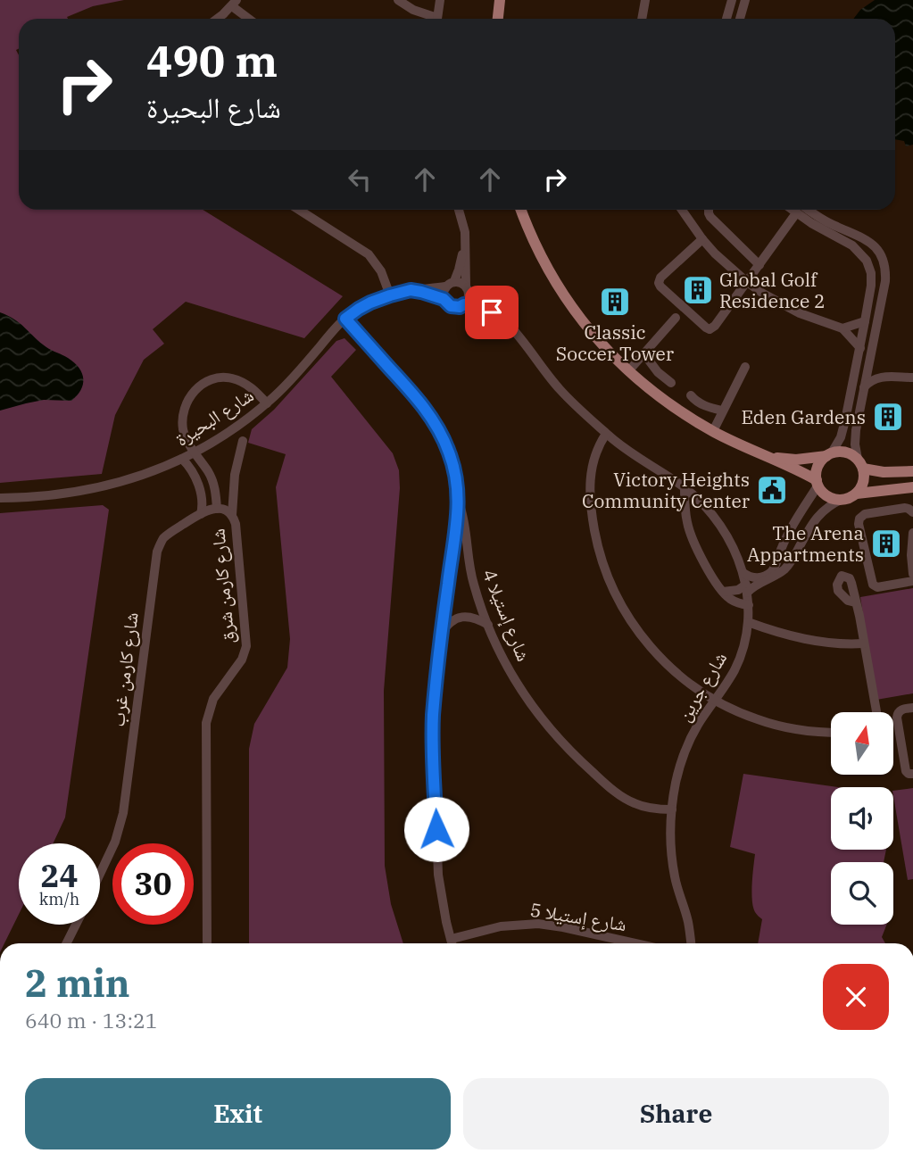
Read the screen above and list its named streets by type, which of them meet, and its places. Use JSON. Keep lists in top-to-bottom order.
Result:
{
  "streets": {
    "street": [
      "شارع البحيرة",
      "شارع كارمن شرق",
      "شارع إستيلا 4",
      "شارع كارمن غرب",
      "شارع جرين",
      "شارع إستيلا 5"
    ]
  },
  "crossings": [
    ["شارع البحيرة", "شارع كارمن شرق"],
    ["شارع البحيرة", "شارع جرين"],
    ["شارع كارمن شرق", "شارع كارمن غرب"],
    ["شارع إستيلا 4", "شارع جرين"]
  ],
  "places": {
    "building": [
      "Global Golf Residence 2",
      "Classic Soccer Tower",
      "Eden Gardens",
      "The Arena Appartments"
    ],
    "public building": ["Victory Heights Community Center"]
  },
  "north": "top",
  "page": {
    "turn": ["490 m", "شارع البحيرة"],
    "speed": "24 km/h",
    "limit": "30",
    "heading": ["2 min", "640 m · 13:21"],
    "buttons": ["Exit", "Share"]
  }
}
